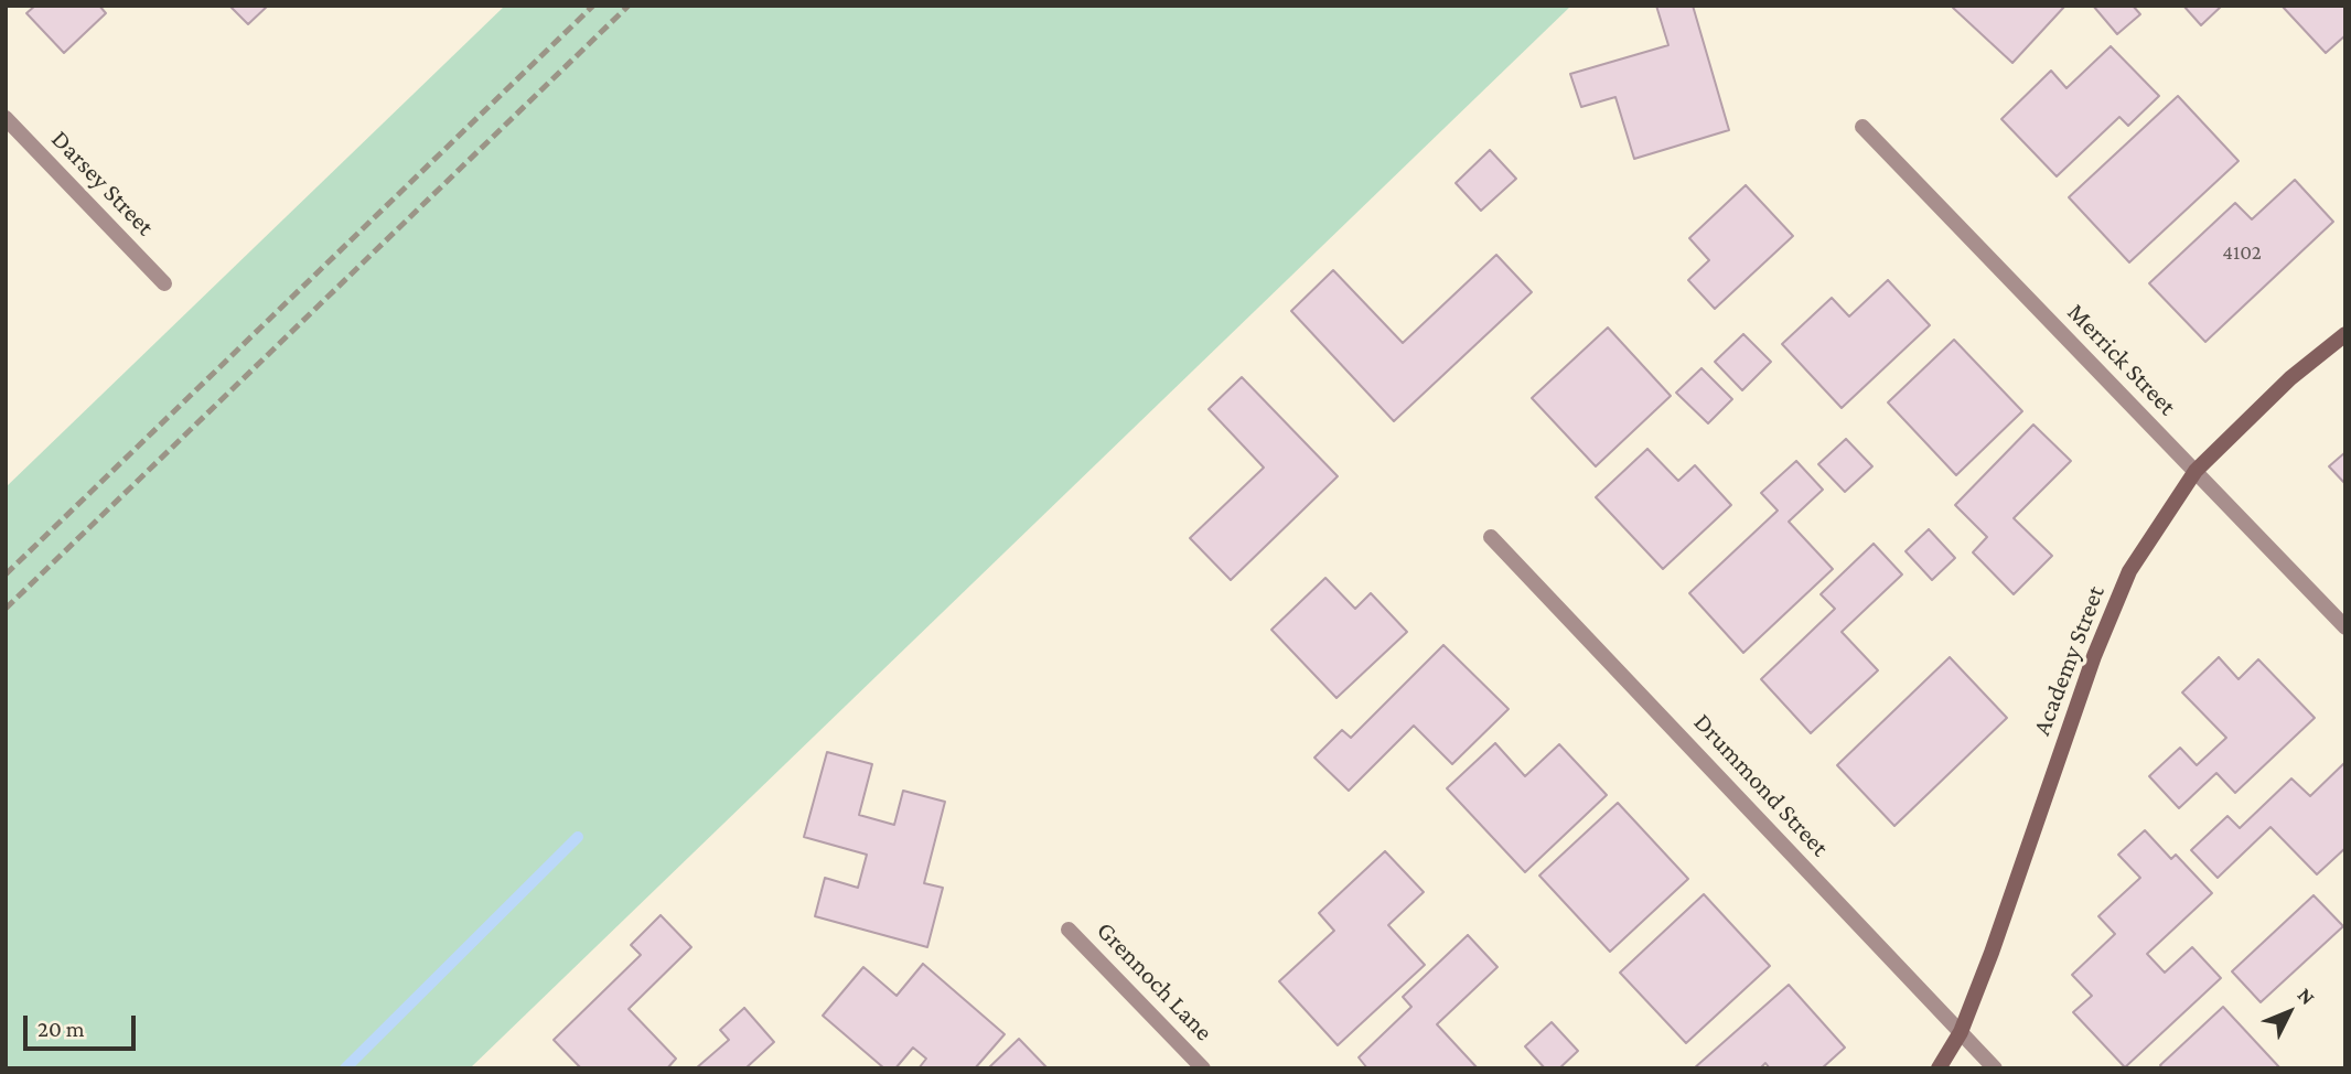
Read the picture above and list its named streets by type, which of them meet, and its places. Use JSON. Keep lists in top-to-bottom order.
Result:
{
  "streets": {
    "street": [
      "Darsey Street",
      "Merrick Street",
      "Academy Street",
      "Drummond Street",
      "Grennoch Lane"
    ]
  },
  "crossings": [
    ["Merrick Street", "Academy Street"],
    ["Academy Street", "Drummond Street"]
  ],
  "house_numbers": ["4102"],
  "scale_bar": "20 m",
  "north": "top right"
}
